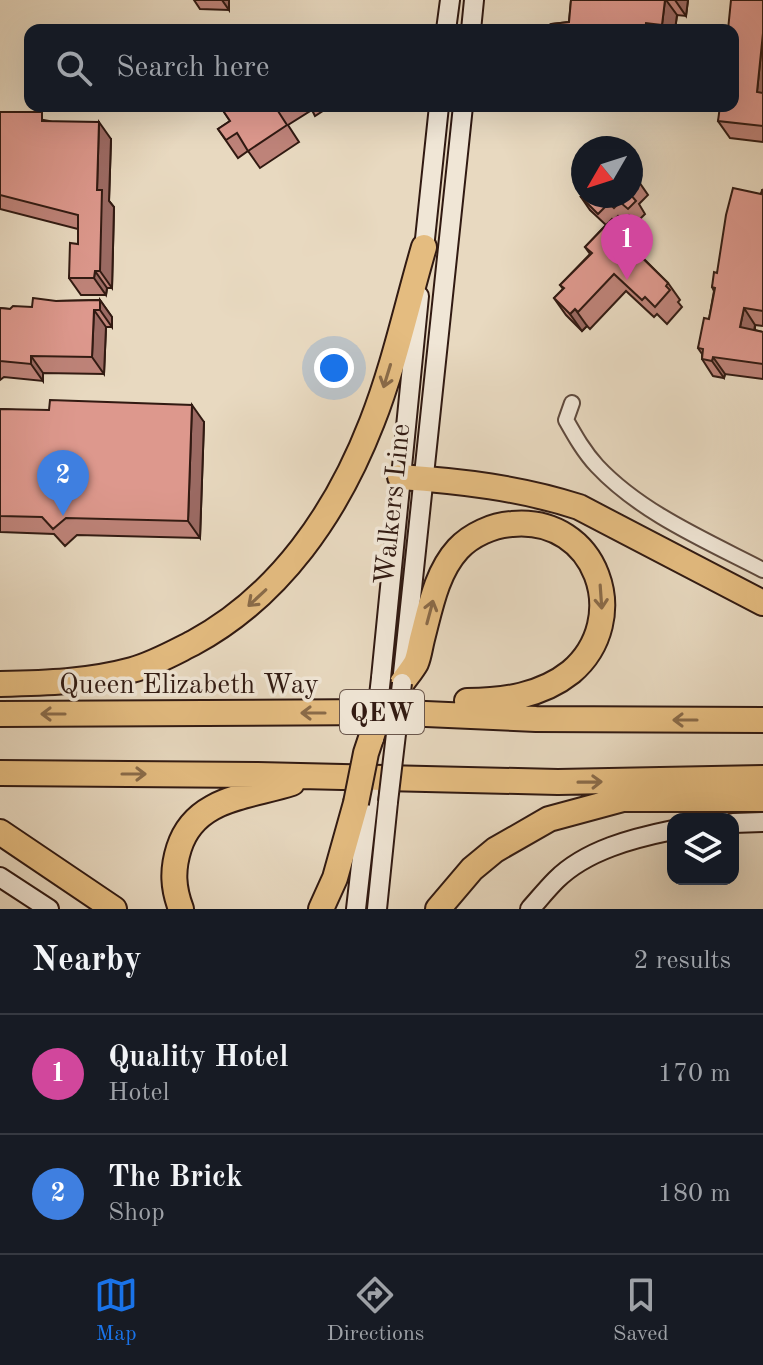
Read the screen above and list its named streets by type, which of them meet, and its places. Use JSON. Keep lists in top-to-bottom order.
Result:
{
  "streets": {
    "highway": ["Queen Elizabeth Way", "QEW"],
    "main road": ["Walkers Line"]
  },
  "crossings": [
    ["Walkers Line", "Queen Elizabeth Way"]
  ],
  "north": "bottom left",
  "page": {
    "search": "Search here",
    "pins": ["1", "2"],
    "heading": ["Nearby", "2 results"],
    "list": [
      {
        "mark": "1",
        "name": "Quality Hotel",
        "note": "Hotel",
        "value": "170 m"
      },
      {
        "mark": "2",
        "name": "The Brick",
        "note": "Shop",
        "value": "180 m"
      }
    ],
    "nav": ["Map", "Directions", "Saved"]
  }
}
